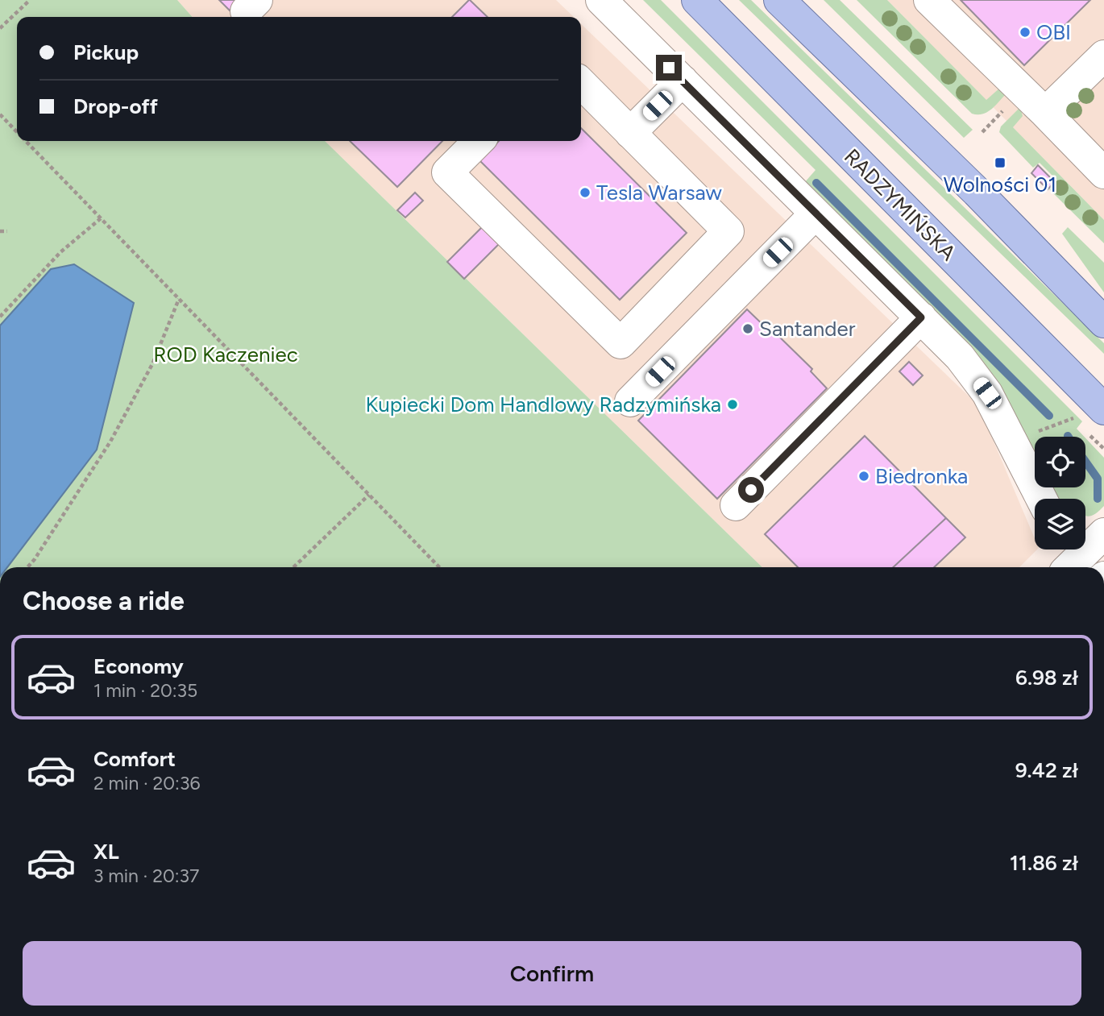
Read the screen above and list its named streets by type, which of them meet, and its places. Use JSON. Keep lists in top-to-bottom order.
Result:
{
  "streets": {
    "main road": ["RADZYMIŃSKA"]
  },
  "parks": ["ROD Kaczeniec"],
  "places": {
    "other": [
      "OBI",
      "Tesla Warsaw",
      "Santander",
      "Kupiecki Dom Handlowy Radzymińska",
      "Biedronka"
    ],
    "transit": ["Wolności 01"]
  },
  "page": {
    "banner": ["Pickup", "Drop-off"],
    "heading": "Choose a ride",
    "list": [
      {
        "name": "Economy",
        "note": "1 min · 20:35",
        "value": "6.98 zł"
      },
      {
        "name": "Comfort",
        "note": "2 min · 20:36",
        "value": "9.42 zł"
      },
      {
        "name": "XL",
        "note": "3 min · 20:37",
        "value": "11.86 zł"
      }
    ],
    "buttons": "Confirm"
  }
}
